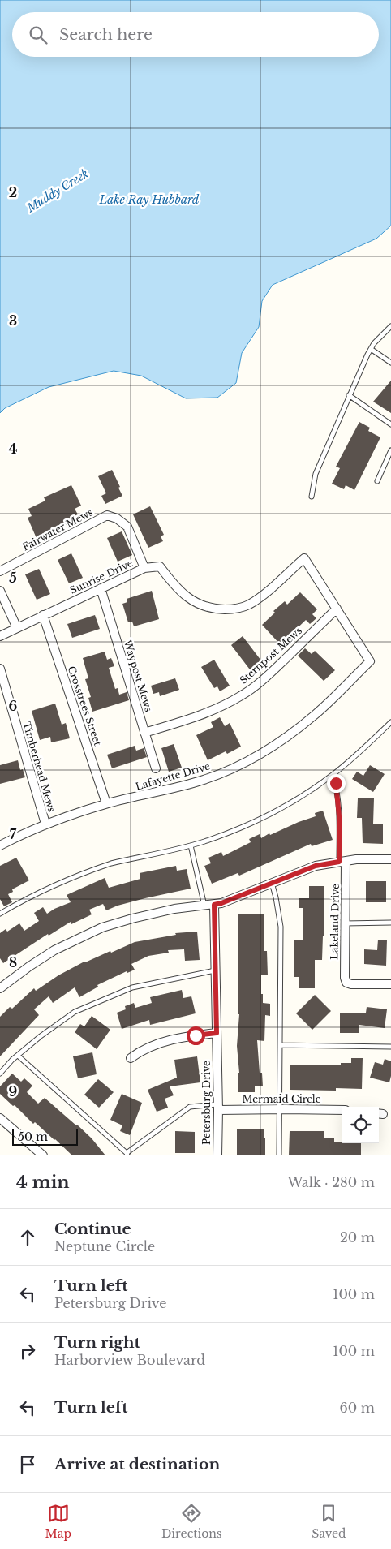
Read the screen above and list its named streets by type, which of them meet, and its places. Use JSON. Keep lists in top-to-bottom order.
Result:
{
  "streets": {
    "street": [
      "Fairwater Mews",
      "Sunrise Drive",
      "Sternpost Mews",
      "Waypost Mews",
      "Crosstrees Street",
      "Timberhead Mews",
      "Lafayette Drive",
      "Lakeland Drive",
      "Mermaid Circle",
      "Petersburg Drive"
    ]
  },
  "crossings": [
    ["Fairwater Mews", "Sunrise Drive"],
    ["Sunrise Drive", "Sternpost Mews"],
    ["Sunrise Drive", "Waypost Mews"],
    ["Sunrise Drive", "Crosstrees Street"],
    ["Sunrise Drive", "Lafayette Drive"],
    ["Sternpost Mews", "Waypost Mews"],
    ["Crosstrees Street", "Lafayette Drive"],
    ["Timberhead Mews", "Lafayette Drive"],
    ["Mermaid Circle", "Petersburg Drive"]
  ],
  "water": ["Muddy Creek", "Lake Ray Hubbard"],
  "scale_bar": "50 m",
  "page": {
    "search": "Search here",
    "scale": "50 m",
    "heading": ["4 min", "Walk · 280 m"],
    "list": [
      ["Continue", "Neptune Circle", "20 m"],
      ["Turn left", "Petersburg Drive", "100 m"],
      ["Turn right", "Harborview Boulevard", "100 m"],
      ["Turn left", "60 m"],
      "Arrive at destination"
    ],
    "nav": ["Map", "Directions", "Saved"]
  },
  "grid": {
    "rows": [
      "2",
      "3",
      "4",
      "5",
      "6",
      "7",
      "8",
      "9"
    ]
  }
}
